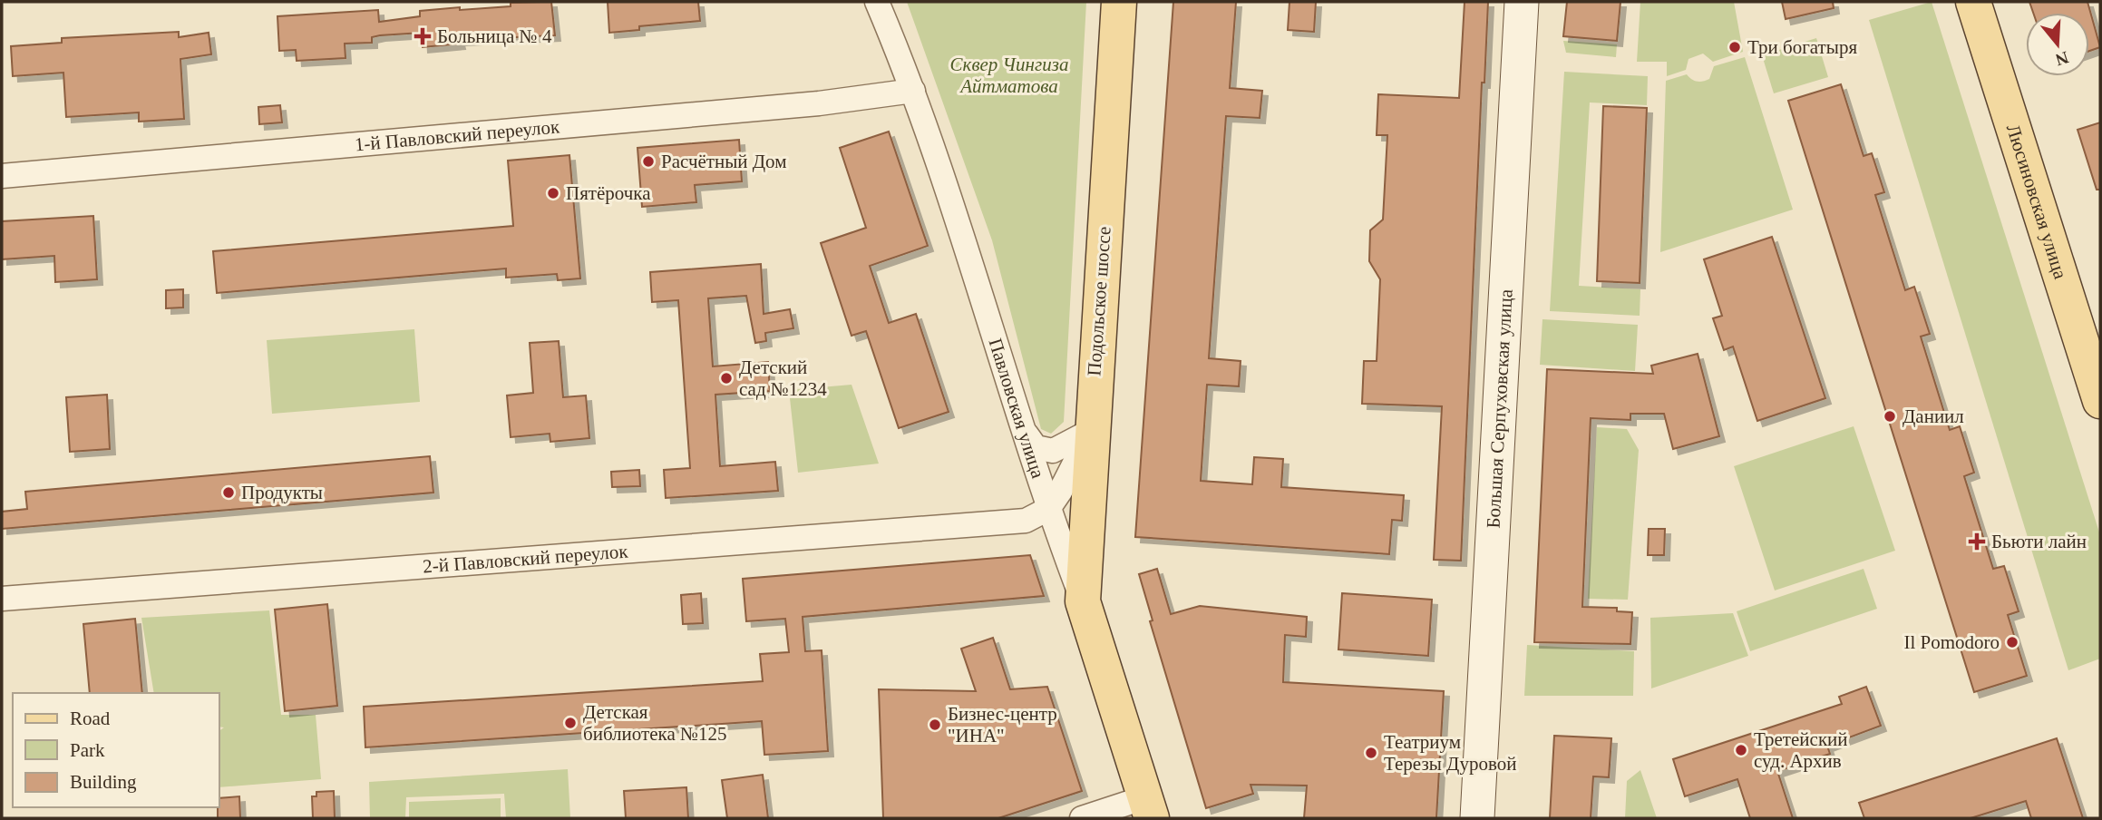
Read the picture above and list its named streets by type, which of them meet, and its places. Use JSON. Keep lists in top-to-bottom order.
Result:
{
  "streets": {
    "main road": ["Люсиновская улица", "Подольское шоссе", "Павловская улица"],
    "street": ["1-й Павловский переулок", "Большая Серпуховская улица", "2-й Павловский переулок"]
  },
  "crossings": [
    ["1-й Павловский переулок", "Павловская улица"],
    ["Подольское шоссе", "Павловская улица"],
    ["Павловская улица", "2-й Павловский переулок"]
  ],
  "parks": ["Сквер Чингиза Айтматова"],
  "places": {
    "health": ["Больница № 4", "Бьюти лайн"],
    "other": [
      "Три богатыря",
      "Расчётный Дом",
      "Пятёрочка",
      "Детский сад №1234",
      "Даниил",
      "Продукты",
      "Il Pomodoro",
      "Детская библиотека №125",
      "Бизнес-центр \"ИНА\"",
      "Третейский суд. Архив",
      "Театриум Терезы Дуровой"
    ]
  },
  "legend": ["Road", "Park", "Building"],
  "north": "bottom"
}
